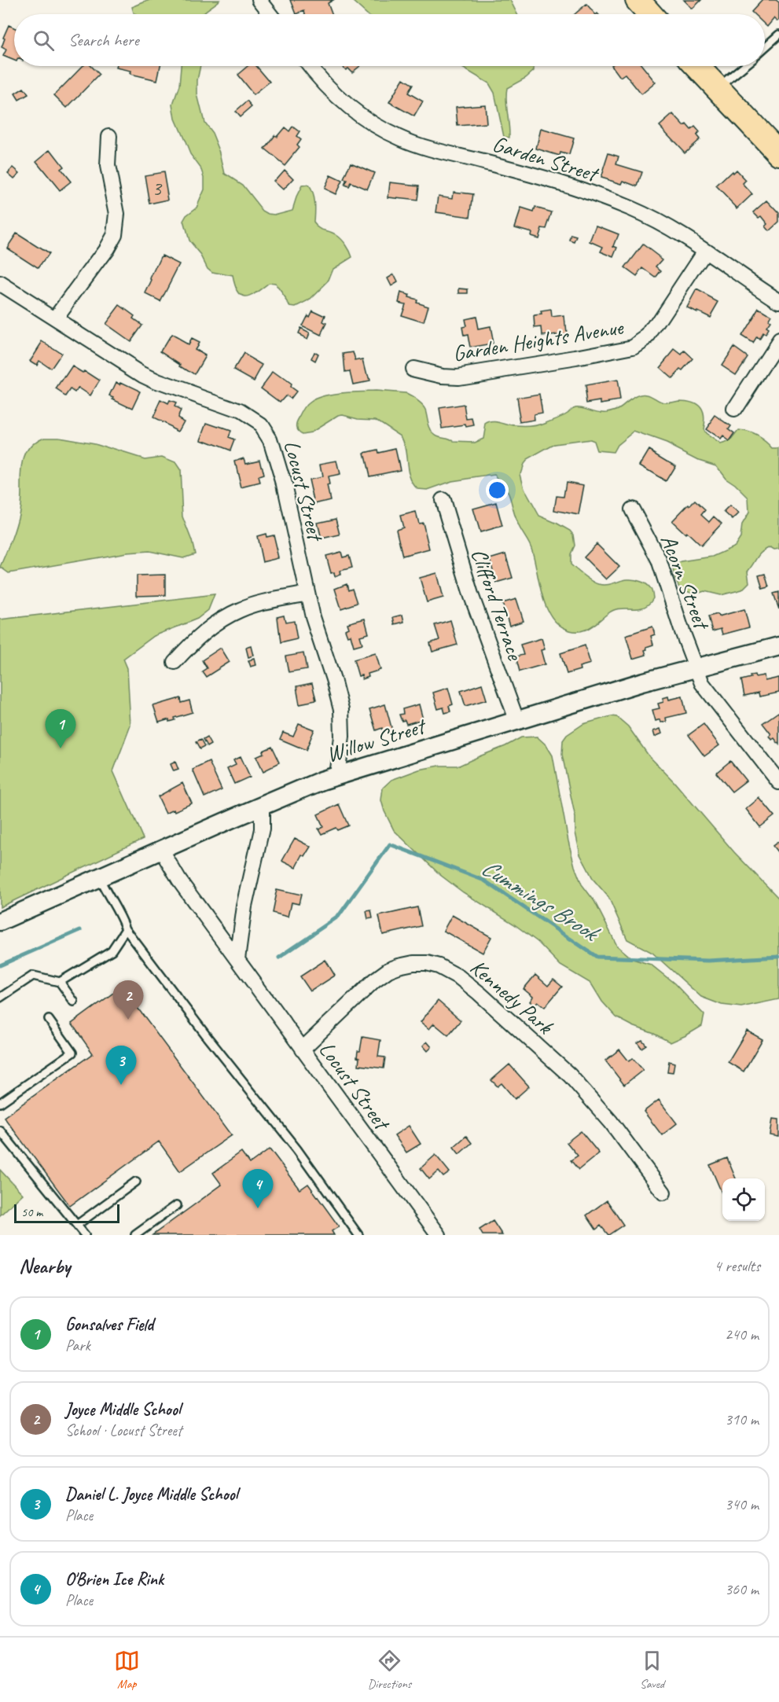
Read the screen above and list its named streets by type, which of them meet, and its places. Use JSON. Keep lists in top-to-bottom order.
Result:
{
  "streets": {
    "street": [
      "Garden Street",
      "Garden Heights Avenue",
      "Locust Street",
      "Acorn Street",
      "Clifford Terrace",
      "Willow Street",
      "Kennedy Park"
    ]
  },
  "crossings": [
    ["Garden Street", "Garden Heights Avenue"],
    ["Locust Street", "Willow Street"],
    ["Locust Street", "Kennedy Park"],
    ["Acorn Street", "Willow Street"],
    ["Clifford Terrace", "Willow Street"]
  ],
  "water": ["Cummings Brook"],
  "house_numbers": ["3"],
  "scale_bar": "50 m",
  "page": {
    "search": "Search here",
    "pins": [
      "1",
      "2",
      "3",
      "4"
    ],
    "scale": "50 m",
    "heading": ["Nearby", "4 results"],
    "list": [
      {
        "mark": "1",
        "name": "Gonsalves Field",
        "note": "Park",
        "value": "240 m"
      },
      {
        "mark": "2",
        "name": "Joyce Middle School",
        "note": "School · Locust Street",
        "value": "310 m"
      },
      {
        "mark": "3",
        "name": "Daniel L. Joyce Middle School",
        "note": "Place",
        "value": "340 m"
      },
      {
        "mark": "4",
        "name": "O'Brien Ice Rink",
        "note": "Place",
        "value": "360 m"
      }
    ],
    "nav": ["Map", "Directions", "Saved"]
  }
}
